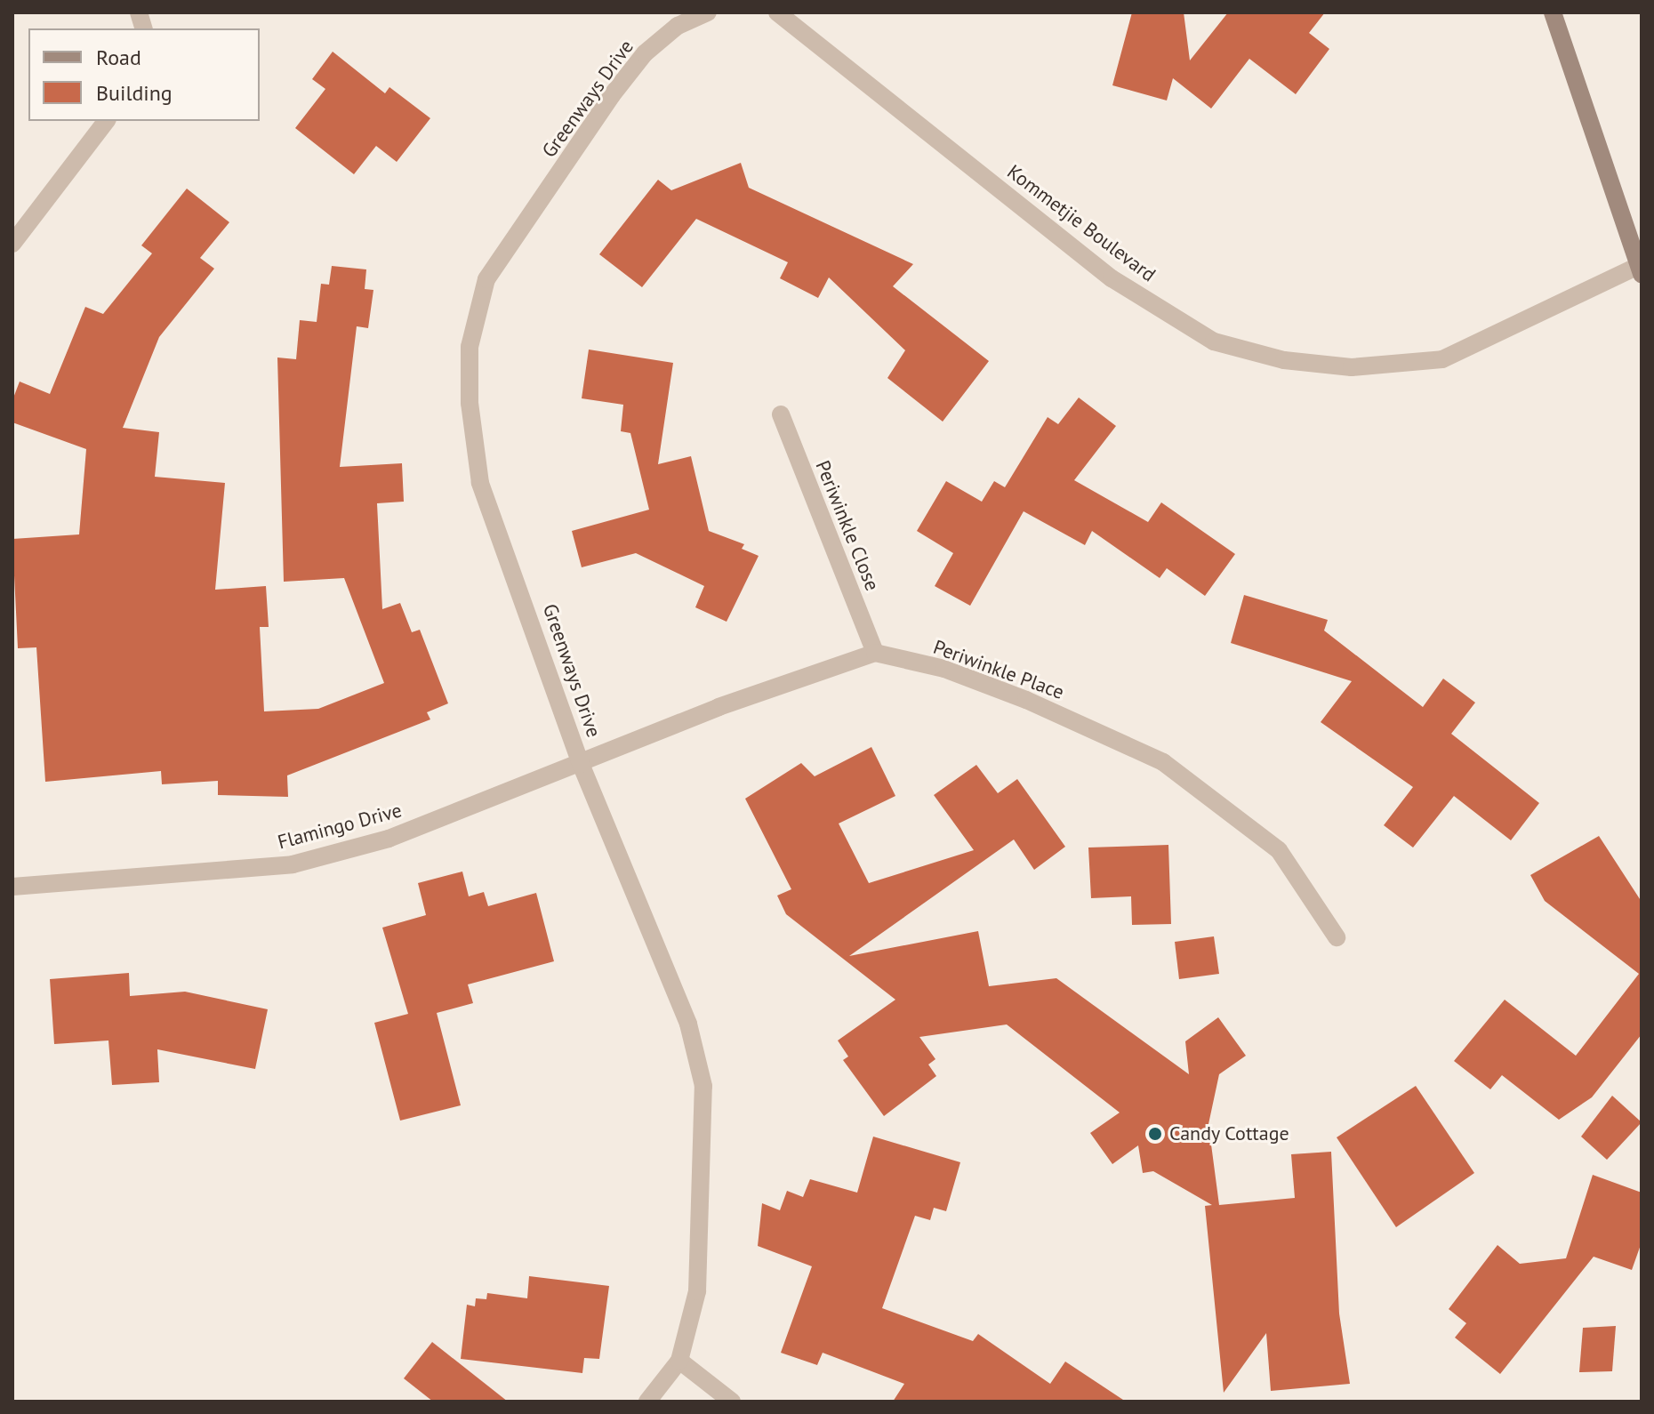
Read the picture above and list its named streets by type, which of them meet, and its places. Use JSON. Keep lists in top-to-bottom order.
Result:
{
  "streets": {
    "street": [
      "Greenways Drive",
      "Kommetjie Boulevard",
      "Periwinkle Close",
      "Periwinkle Place",
      "Flamingo Drive"
    ]
  },
  "crossings": [
    ["Greenways Drive", "Flamingo Drive"],
    ["Periwinkle Close", "Periwinkle Place"]
  ],
  "places": ["Candy Cottage"],
  "legend": ["Road", "Building"]
}
